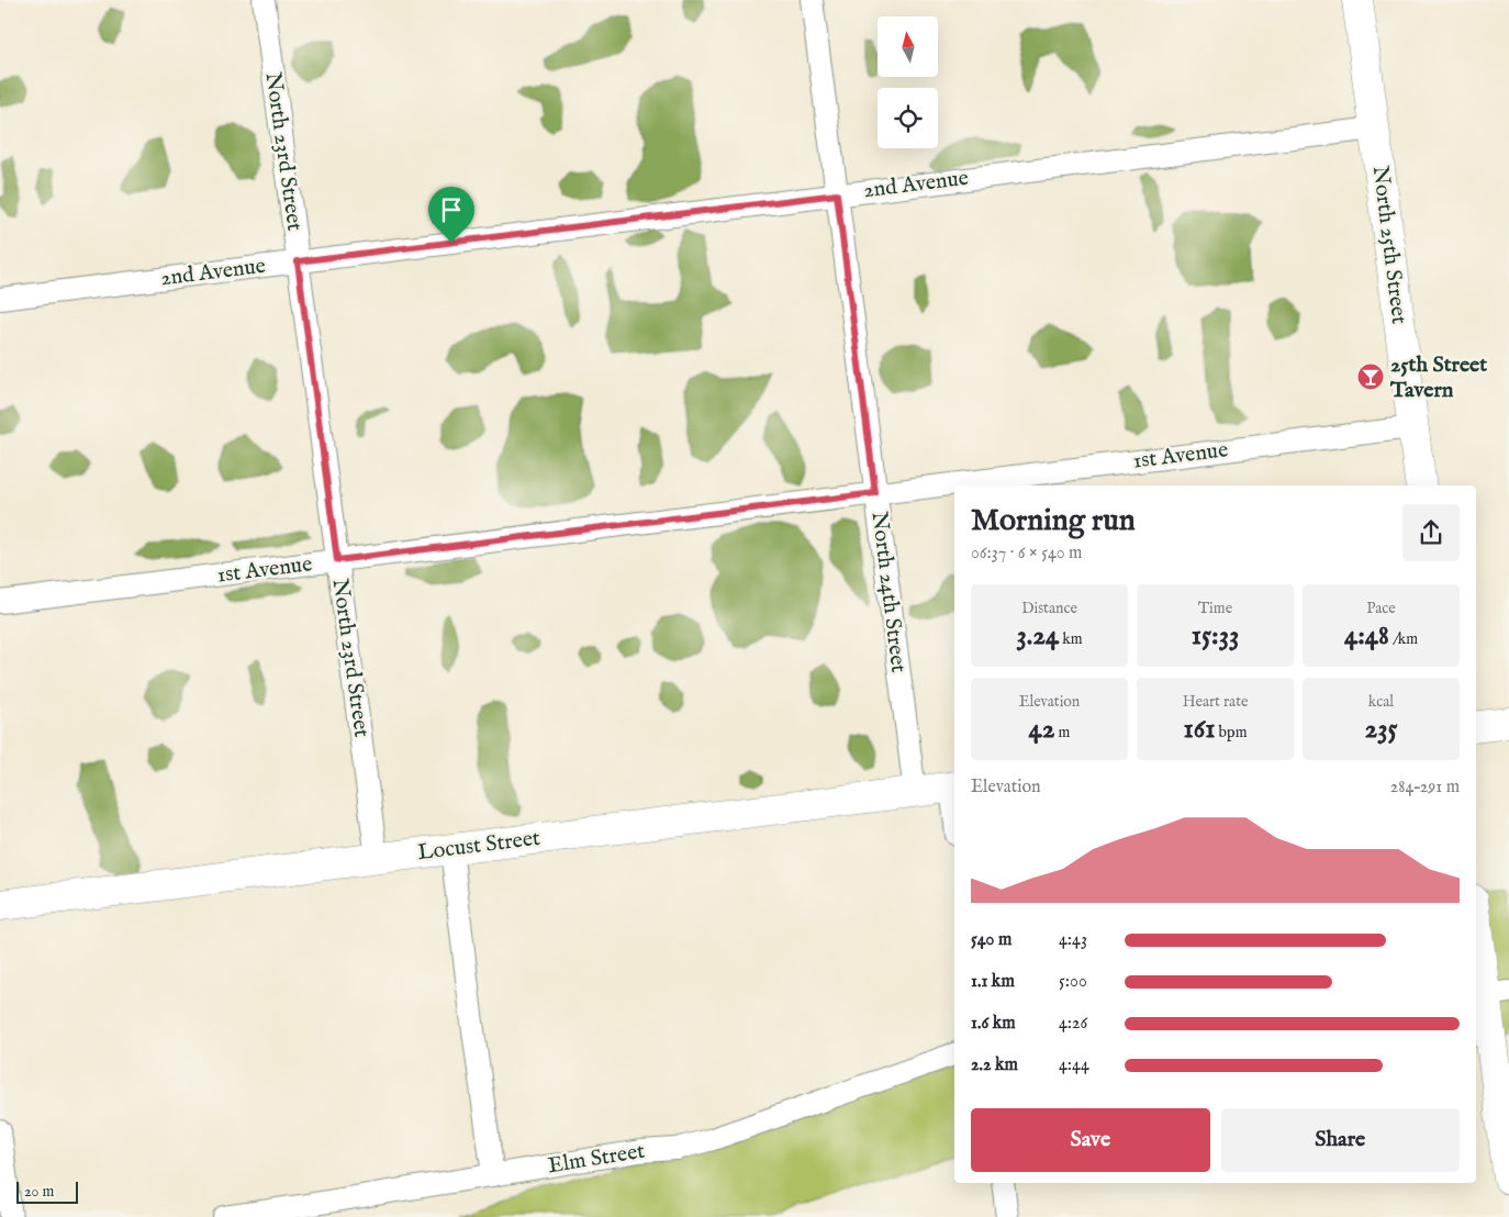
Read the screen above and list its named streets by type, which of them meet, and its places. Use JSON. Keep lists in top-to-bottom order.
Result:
{
  "streets": {
    "street": [
      "North 23rd Street",
      "2nd Avenue",
      "North 25th Street",
      "1st Avenue",
      "North 24th Street",
      "Locust Street",
      "Elm Street"
    ]
  },
  "crossings": [
    ["North 23rd Street", "2nd Avenue"],
    ["North 23rd Street", "1st Avenue"],
    ["North 23rd Street", "Locust Street"],
    ["2nd Avenue", "North 25th Street"],
    ["2nd Avenue", "North 24th Street"],
    ["North 25th Street", "1st Avenue"],
    ["1st Avenue", "North 24th Street"],
    ["North 24th Street", "Locust Street"]
  ],
  "places": {
    "bar": ["25th Street Tavern"]
  },
  "scale_bar": "20 m",
  "north": "top",
  "page": {
    "heading": ["Morning run", "06:37 · 6 × 540 m"],
    "stats": [
      ["Distance", "3.24 km"],
      ["Time", "15:33"],
      ["Pace", "4:48 /km"],
      ["Elevation", "42 m"],
      ["Heart rate", "161 bpm"],
      ["kcal", "235"]
    ],
    "chart": ["Elevation", "284–291 m"],
    "list": [
      {
        "name": "540 m",
        "note": "4:43"
      },
      {
        "name": "1.1 km",
        "note": "5:00"
      },
      {
        "name": "1.6 km",
        "note": "4:26"
      },
      {
        "name": "2.2 km",
        "note": "4:44"
      }
    ],
    "buttons": ["Save", "Share"],
    "scale": "20 m"
  }
}
